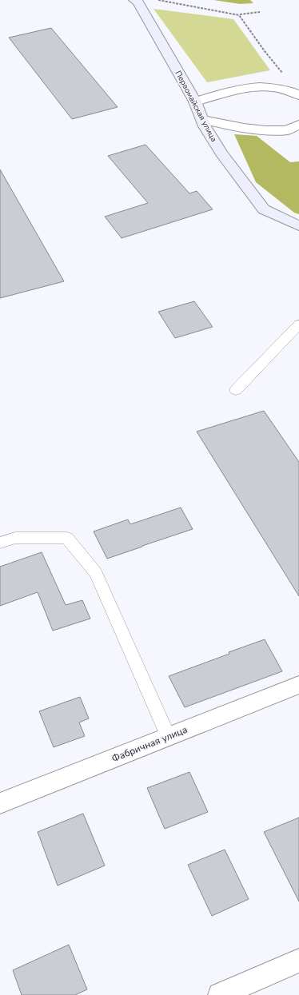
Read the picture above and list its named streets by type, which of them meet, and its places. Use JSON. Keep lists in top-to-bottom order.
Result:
{
  "streets": {
    "street": ["Первомайская улица", "Фабричная улица"]
  }
}
